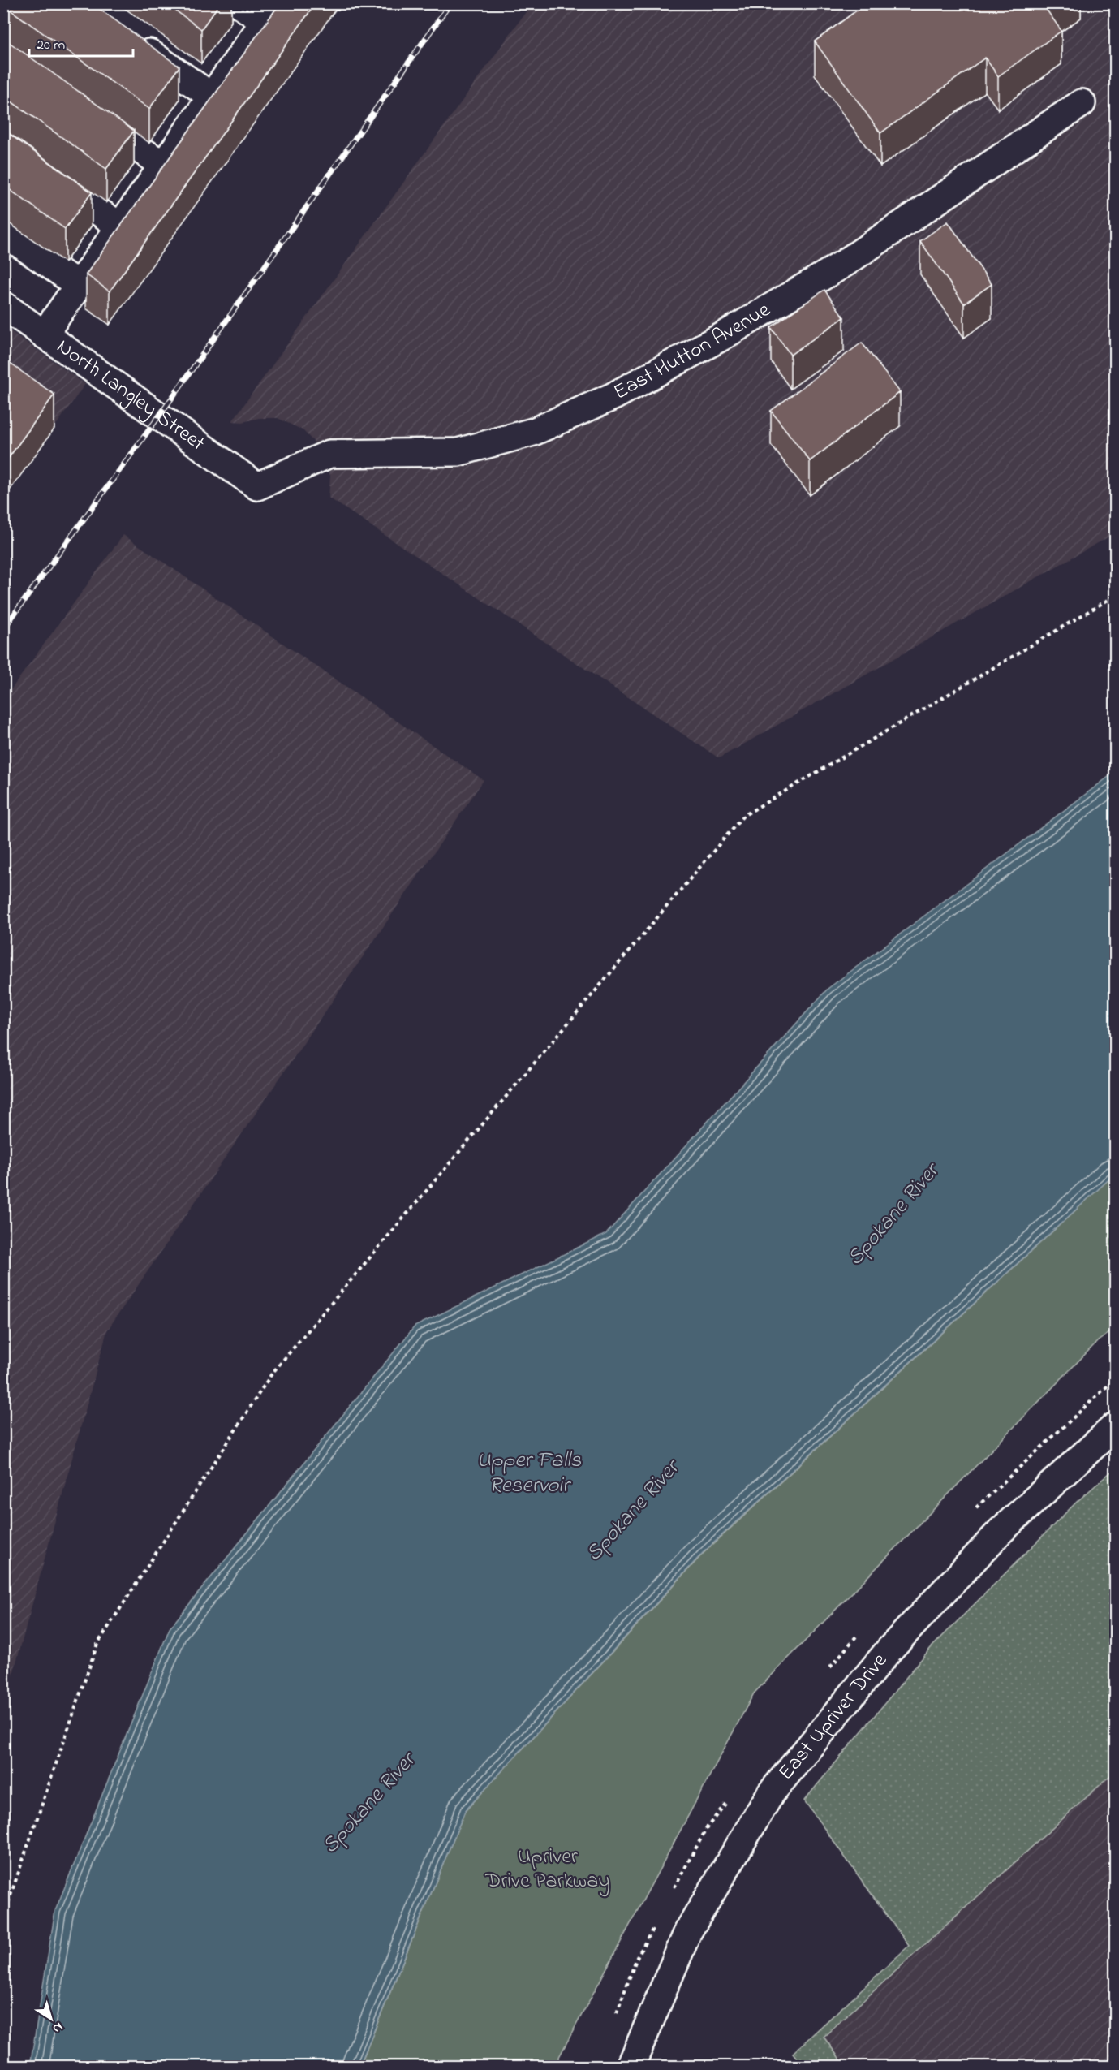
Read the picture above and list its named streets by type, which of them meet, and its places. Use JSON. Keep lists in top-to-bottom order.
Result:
{
  "streets": {
    "street": ["East Hutton Avenue", "North Langley Street", "East Upriver Drive"]
  },
  "crossings": [
    ["East Hutton Avenue", "North Langley Street"]
  ],
  "water": ["Spokane River", "Upper Falls Reservoir"],
  "parks": ["Upriver Drive Parkway"],
  "scale_bar": "20 m",
  "north": "bottom right"
}
